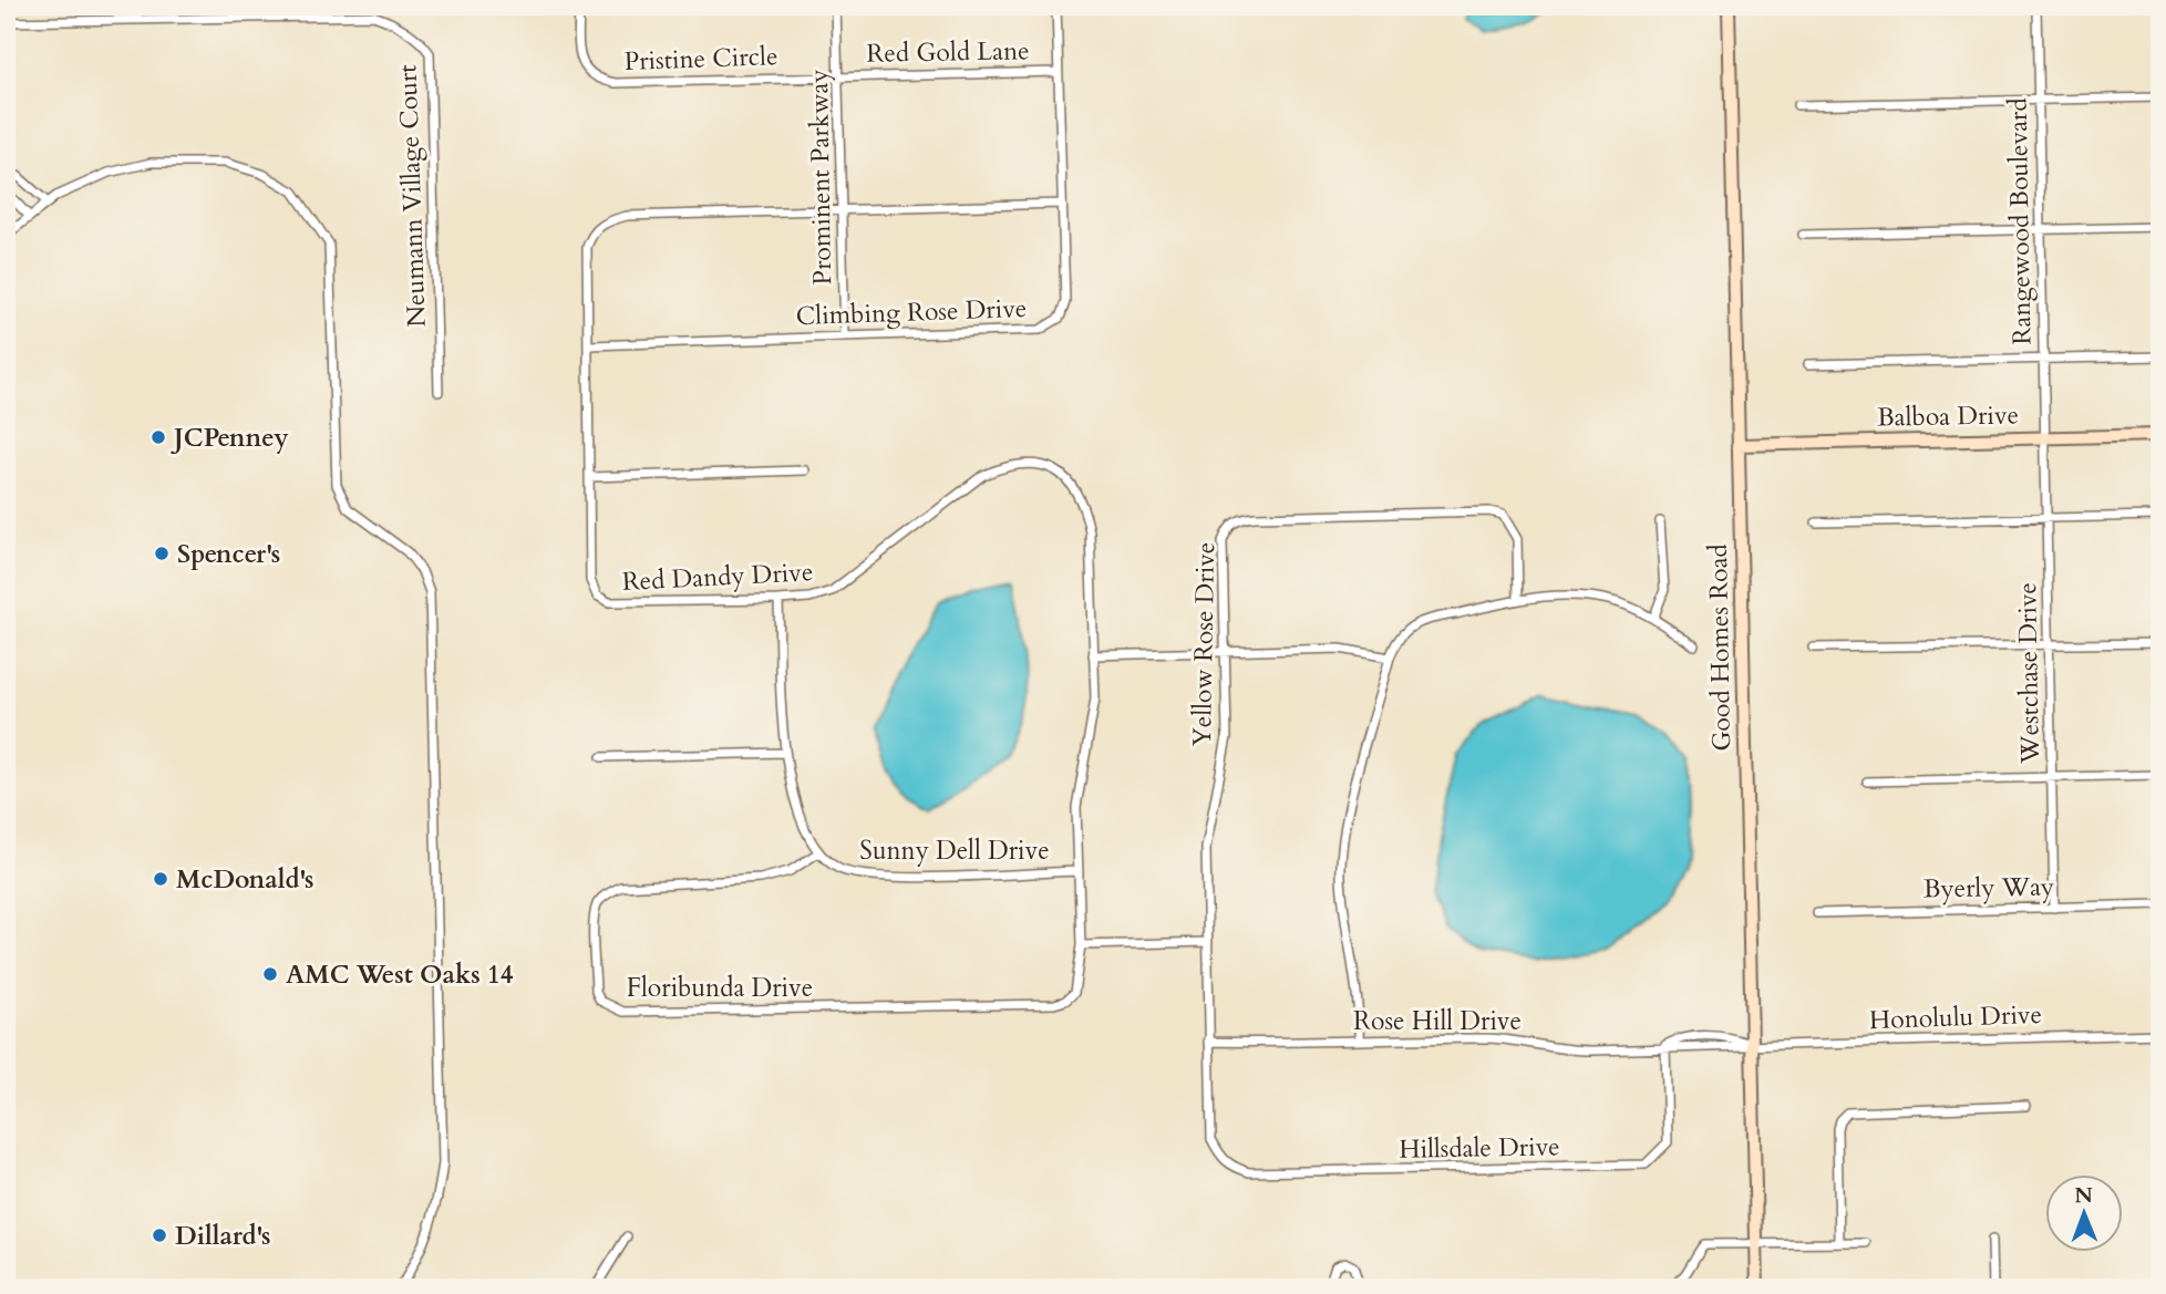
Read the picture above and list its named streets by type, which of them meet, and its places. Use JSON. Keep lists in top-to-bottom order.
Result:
{
  "streets": {
    "street": [
      "Red Gold Lane",
      "Pristine Circle",
      "Prominent Parkway",
      "Neumann Village Court",
      "Rangewood Boulevard",
      "Climbing Rose Drive",
      "Balboa Drive",
      "Red Dandy Drive",
      "Yellow Rose Drive",
      "Good Homes Road",
      "Westchase Drive",
      "Sunny Dell Drive",
      "Byerly Way",
      "Floribunda Drive",
      "Honolulu Drive",
      "Rose Hill Drive",
      "Hillsdale Drive"
    ]
  },
  "crossings": [
    ["Red Gold Lane", "Pristine Circle"],
    ["Red Gold Lane", "Prominent Parkway"],
    ["Red Gold Lane", "Climbing Rose Drive"],
    ["Pristine Circle", "Prominent Parkway"],
    ["Prominent Parkway", "Climbing Rose Drive"],
    ["Prominent Parkway", "Red Dandy Drive"],
    ["Rangewood Boulevard", "Balboa Drive"],
    ["Rangewood Boulevard", "Westchase Drive"],
    ["Climbing Rose Drive", "Red Dandy Drive"],
    ["Balboa Drive", "Good Homes Road"],
    ["Balboa Drive", "Westchase Drive"],
    ["Red Dandy Drive", "Sunny Dell Drive"],
    ["Red Dandy Drive", "Floribunda Drive"],
    ["Yellow Rose Drive", "Rose Hill Drive"],
    ["Yellow Rose Drive", "Hillsdale Drive"],
    ["Good Homes Road", "Honolulu Drive"],
    ["Good Homes Road", "Rose Hill Drive"],
    ["Westchase Drive", "Byerly Way"],
    ["Sunny Dell Drive", "Floribunda Drive"],
    ["Honolulu Drive", "Rose Hill Drive"],
    ["Rose Hill Drive", "Hillsdale Drive"]
  ],
  "places": [
    "JCPenney",
    "Spencer's",
    "McDonald's",
    "AMC West Oaks 14",
    "Dillard's"
  ],
  "north": "top"
}
